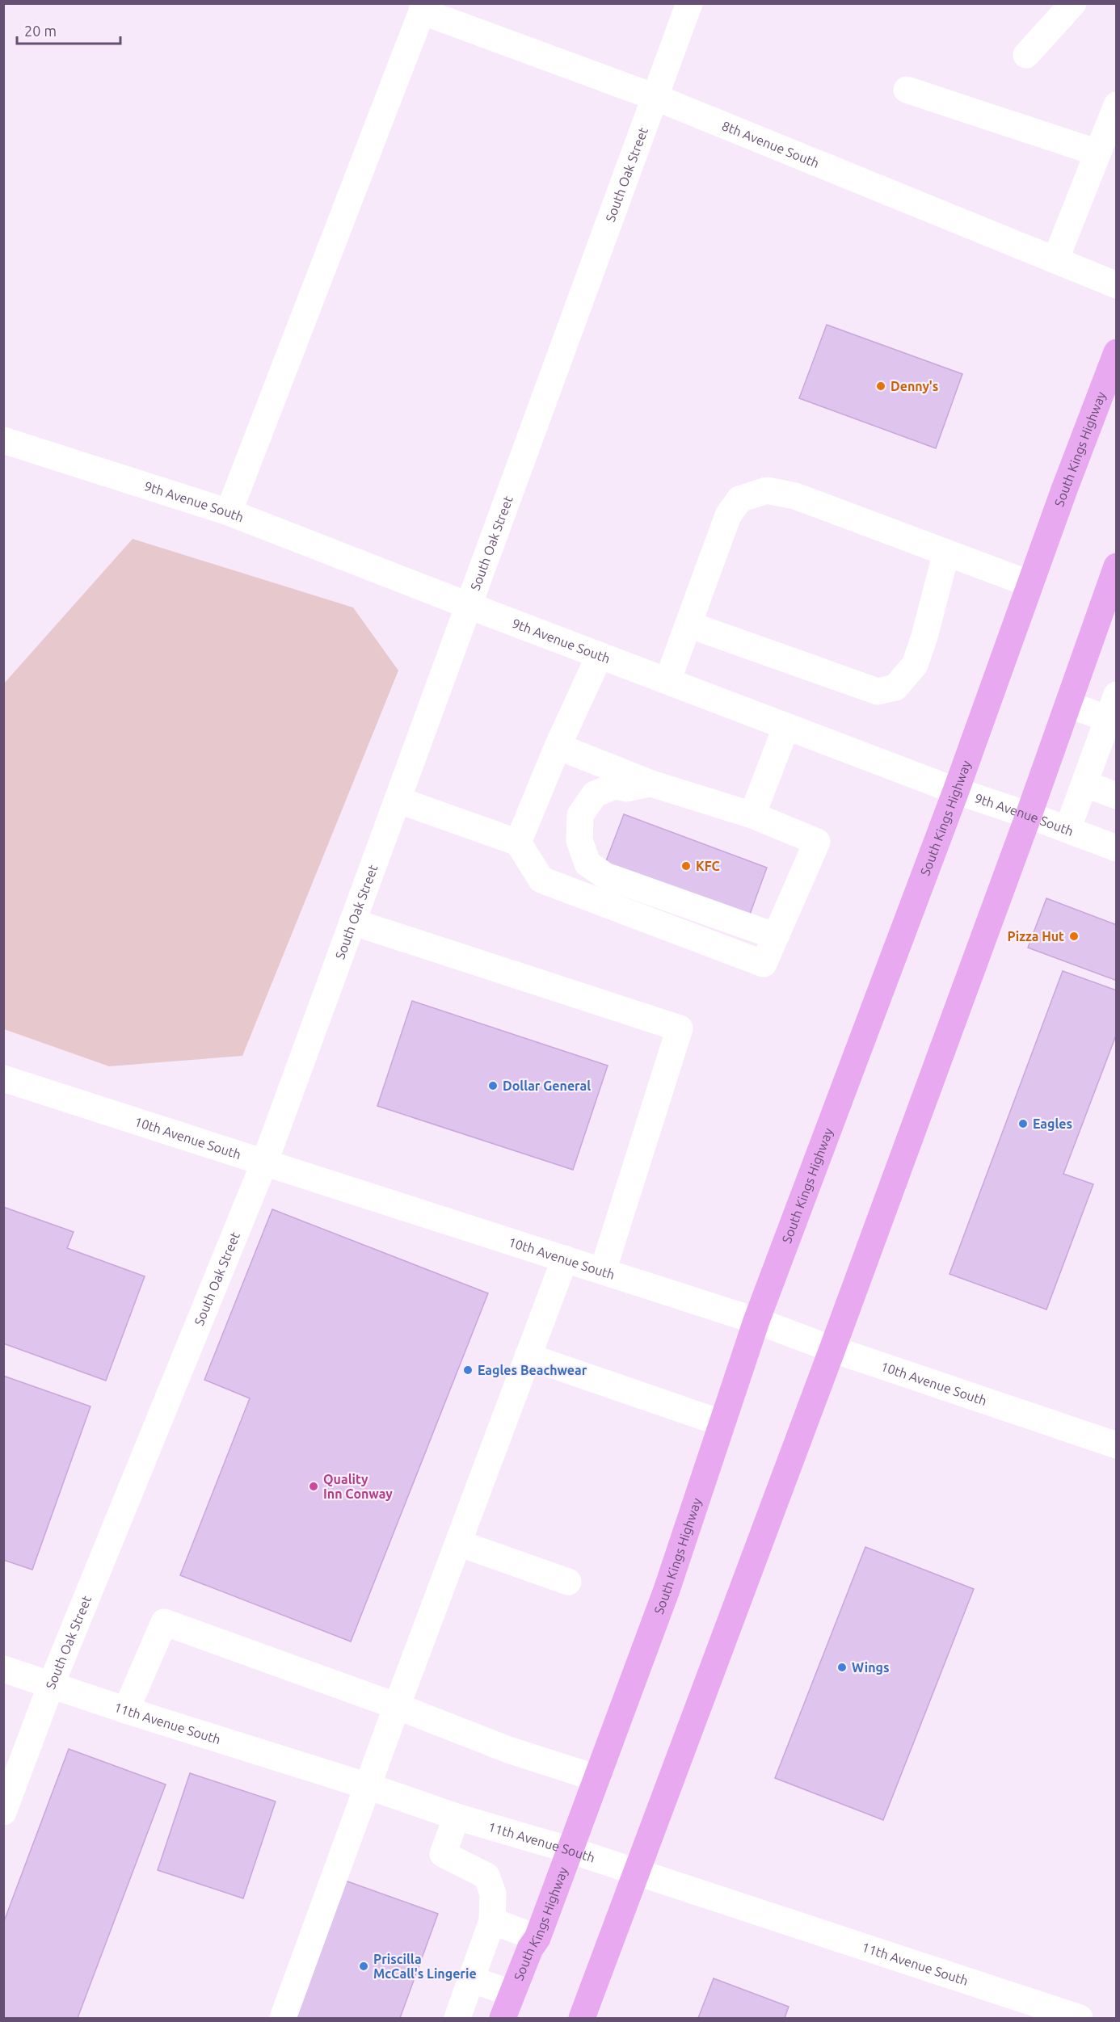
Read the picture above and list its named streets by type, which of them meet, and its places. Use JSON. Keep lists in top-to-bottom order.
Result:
{
  "streets": {
    "main road": ["South Kings Highway"],
    "street": [
      "8th Avenue South",
      "South Oak Street",
      "9th Avenue South",
      "10th Avenue South",
      "11th Avenue South"
    ]
  },
  "crossings": [
    ["8th Avenue South", "South Oak Street"],
    ["South Oak Street", "9th Avenue South"],
    ["South Oak Street", "10th Avenue South"],
    ["South Oak Street", "11th Avenue South"],
    ["South Kings Highway", "9th Avenue South"],
    ["South Kings Highway", "10th Avenue South"],
    ["South Kings Highway", "11th Avenue South"]
  ],
  "places": [
    "Denny's",
    "KFC",
    "Pizza Hut",
    "Dollar General",
    "Eagles",
    "Eagles Beachwear",
    "Quality Inn Conway",
    "Wings",
    "Priscilla McCall's Lingerie"
  ],
  "scale_bar": "20 m"
}
